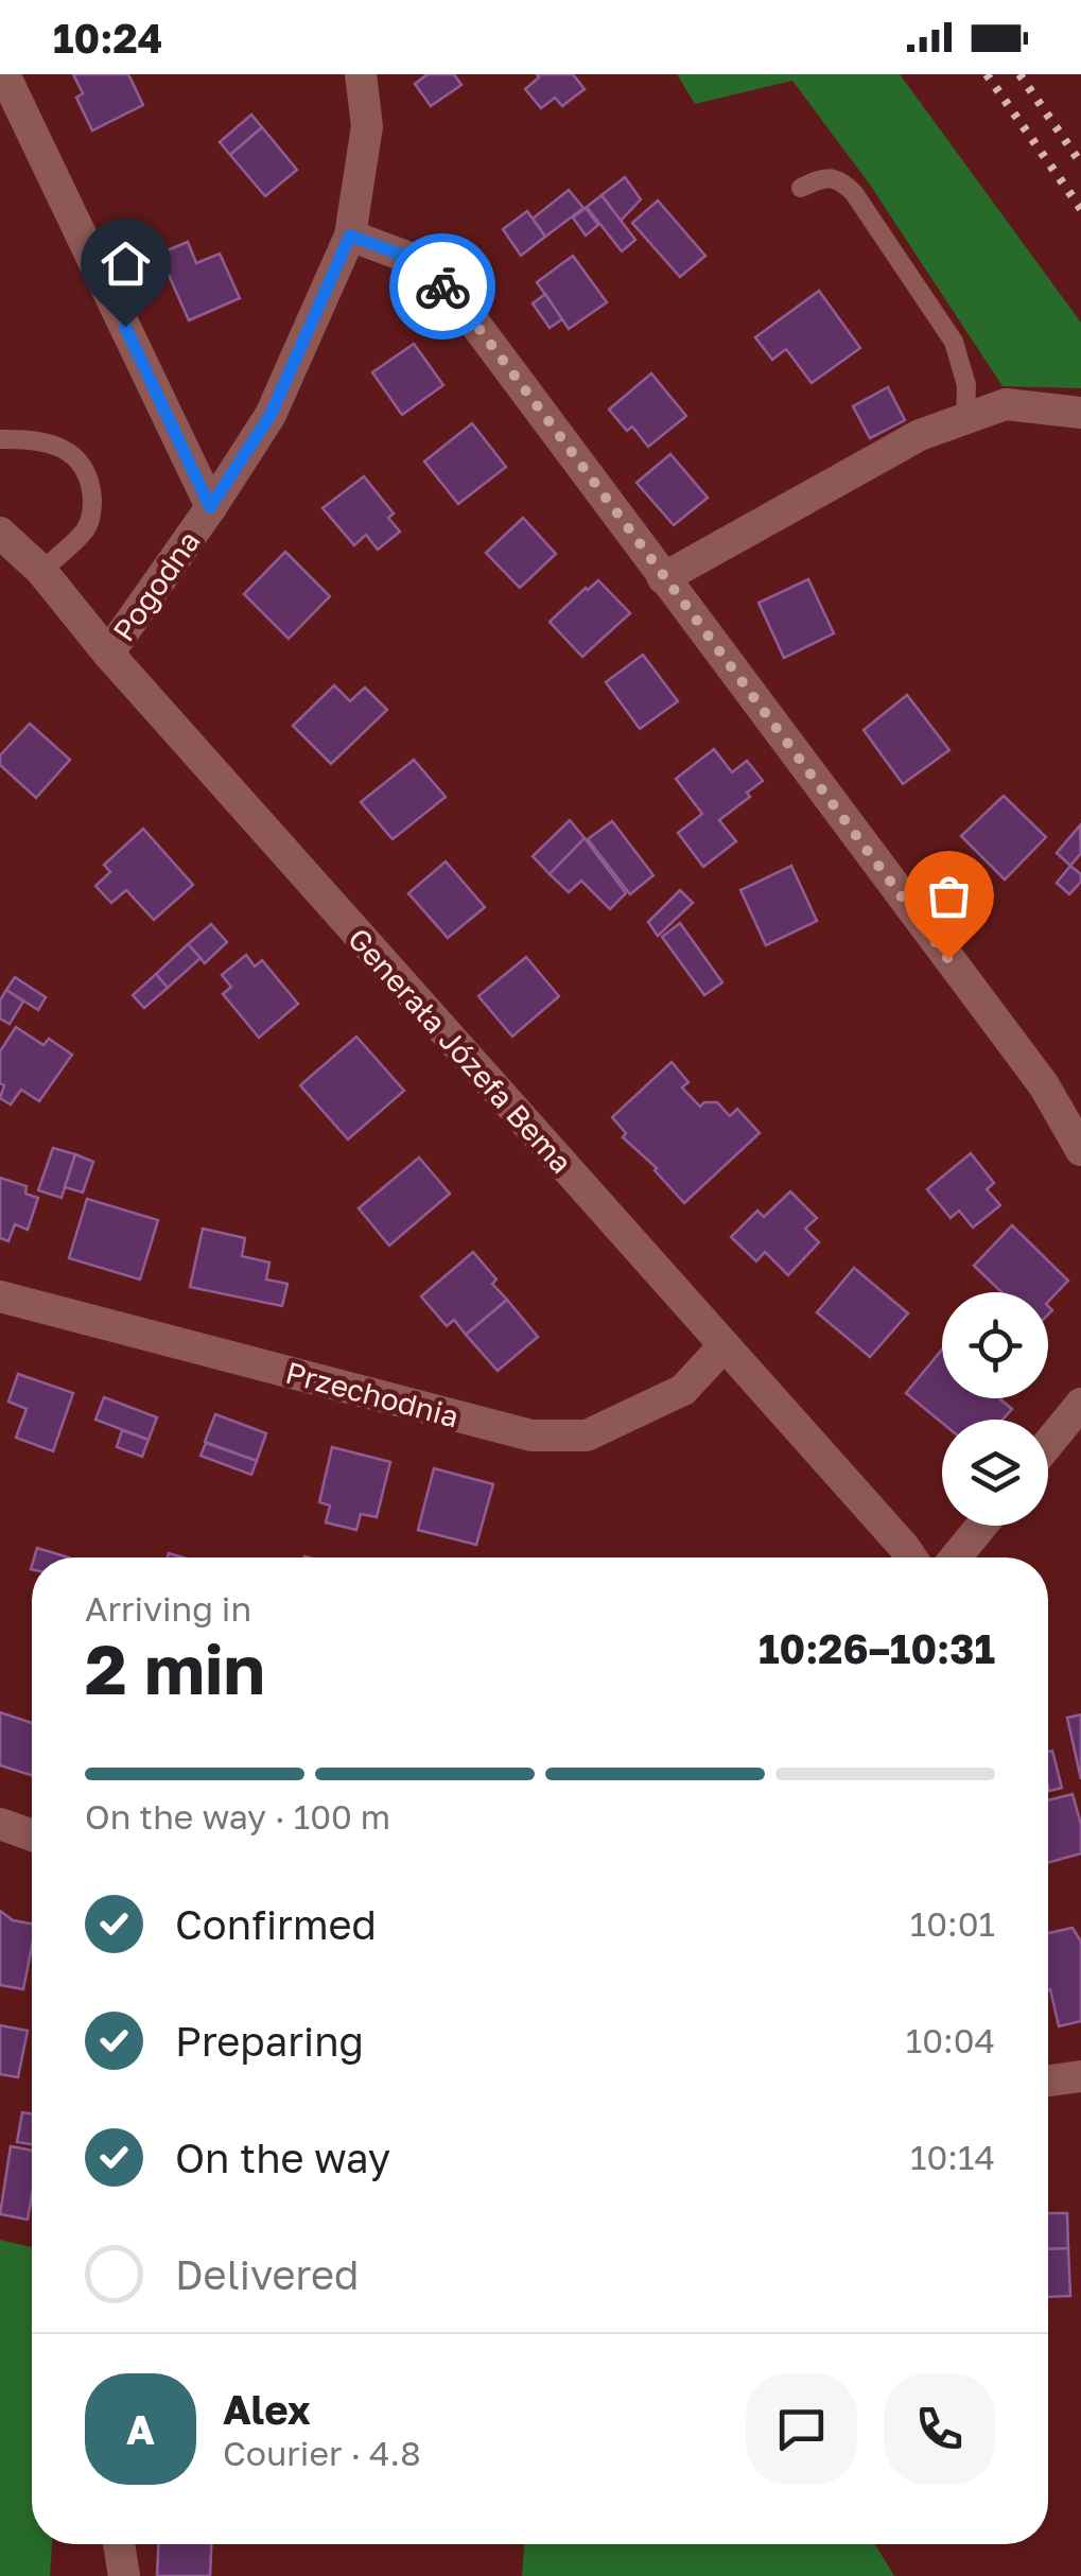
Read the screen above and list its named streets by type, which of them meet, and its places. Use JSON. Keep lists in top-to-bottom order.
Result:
{
  "streets": {
    "street": ["Pogodna", "Generała Józefa Bema", "Przechodnia"]
  },
  "crossings": [
    ["Pogodna", "Generała Józefa Bema"],
    ["Generała Józefa Bema", "Przechodnia"]
  ],
  "page": {
    "status": "10:24",
    "heading": ["2 min", "Arriving in", "10:26–10:31"],
    "panel": ["Alex", "Courier · 4.8"],
    "bar": "On the way · 100 m",
    "list": [
      ["Confirmed", "10:01"],
      ["Preparing", "10:04"],
      ["On the way", "10:14"],
      "Delivered"
    ],
    "round": "A"
  }
}
